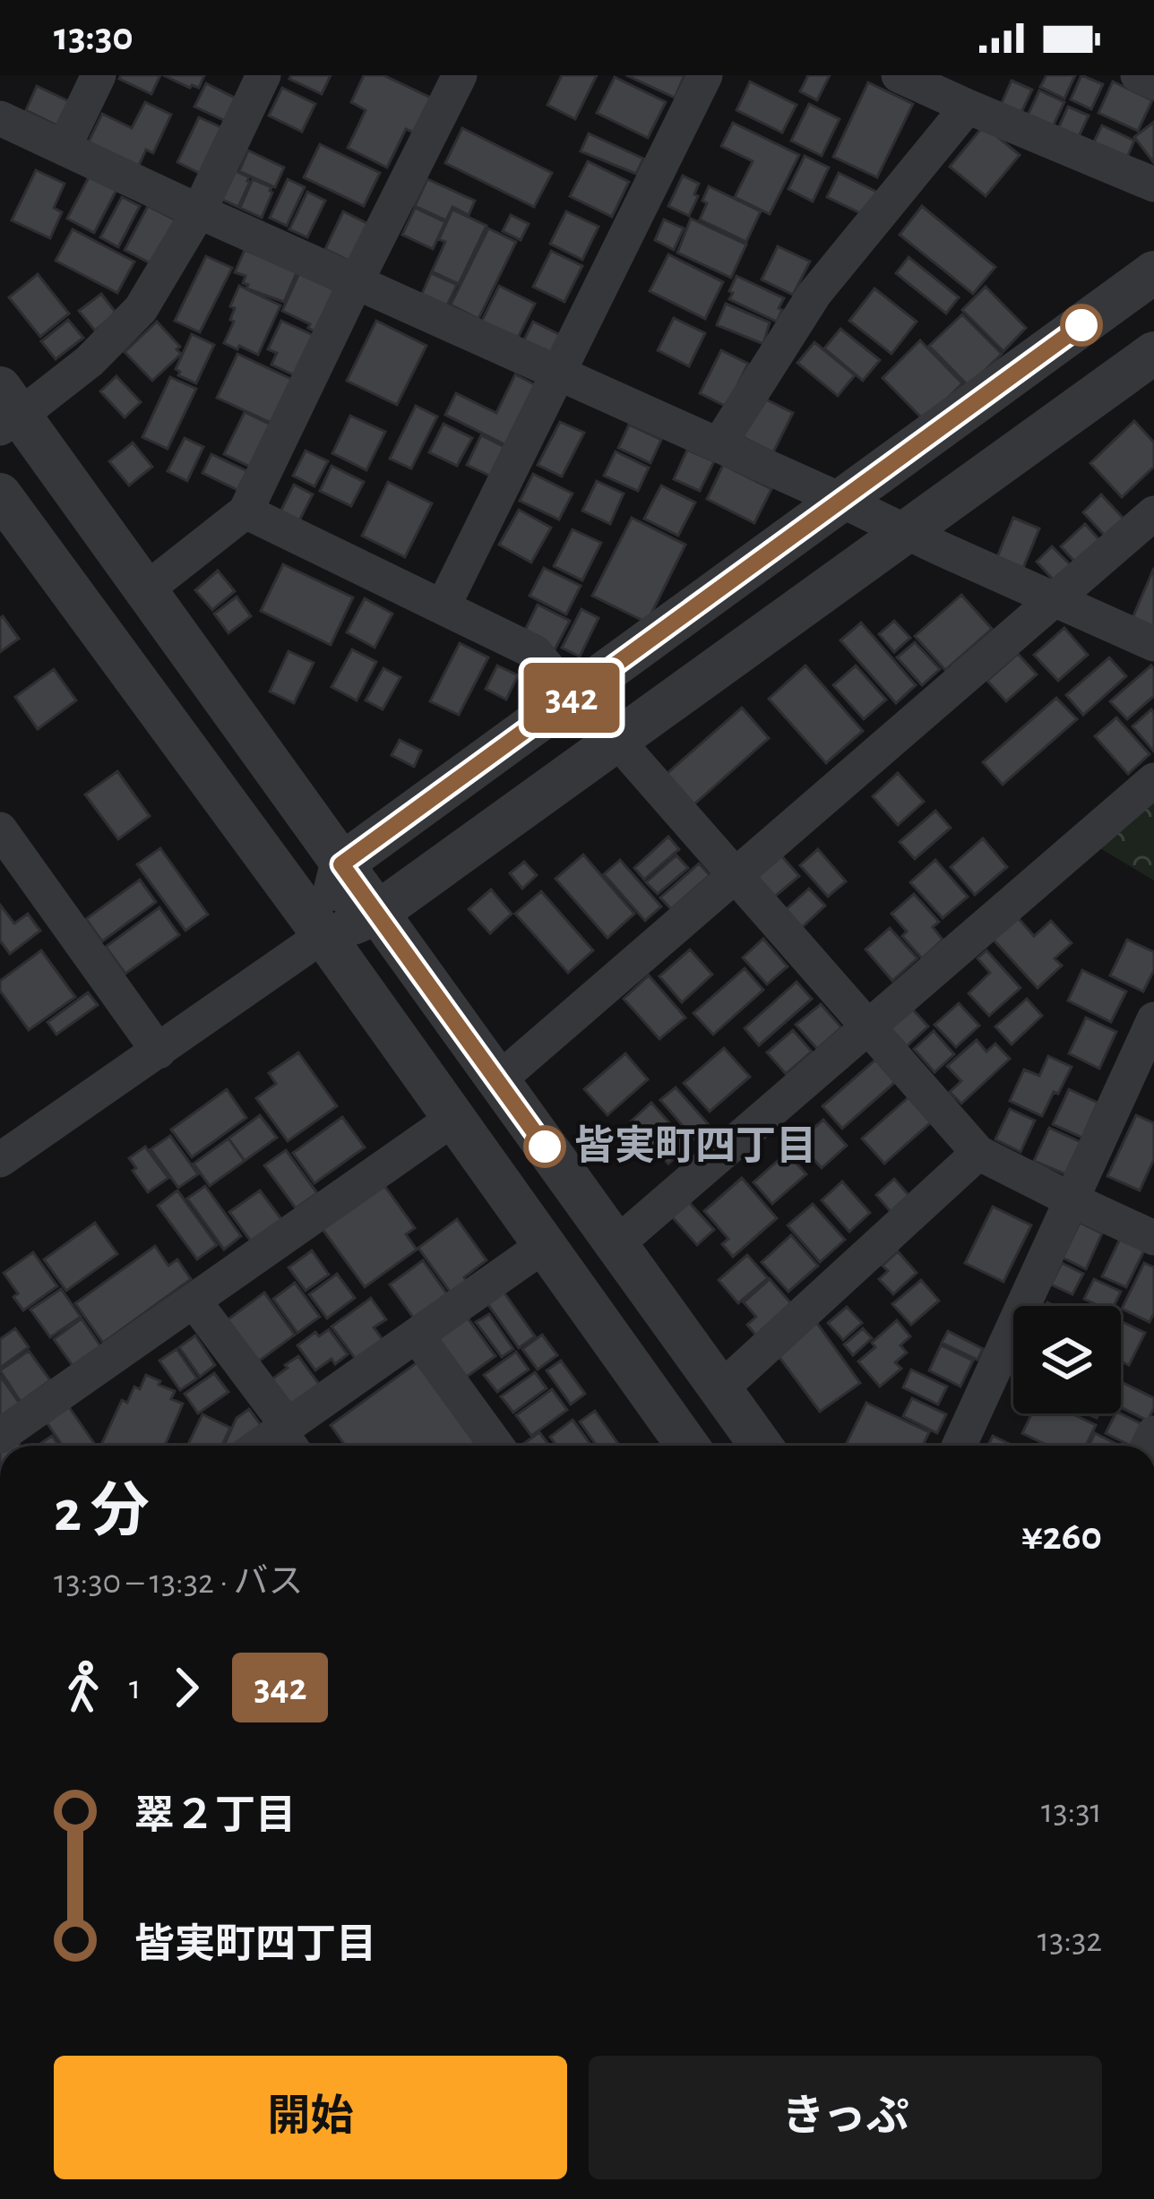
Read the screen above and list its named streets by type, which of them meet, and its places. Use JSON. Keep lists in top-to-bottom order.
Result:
{
  "places": ["皆実町四丁目"],
  "lines": ["bus line 342"],
  "page": {
    "status": "13:30",
    "on_map": "342",
    "heading": ["2 分", "13:30 – 13:32 · バス", "¥260"],
    "legs": ["1", "342"],
    "list": [
      {
        "name": "翠２丁目",
        "value": "13:31"
      },
      {
        "name": "皆実町四丁目",
        "value": "13:32"
      }
    ],
    "buttons": ["開始", "きっぷ"]
  }
}
